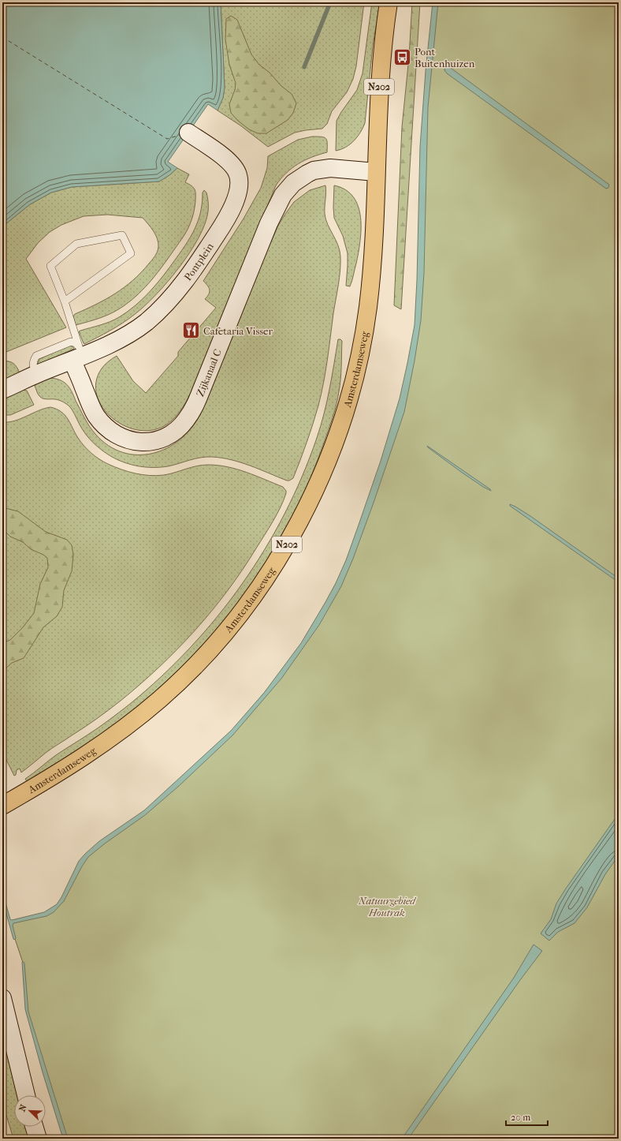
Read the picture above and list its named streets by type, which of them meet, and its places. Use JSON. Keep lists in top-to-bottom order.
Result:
{
  "streets": {
    "main road": ["N202", "Amsterdamseweg"],
    "street": ["Pontplein", "Zijkanaal C"]
  },
  "crossings": [
    ["N202", "Amsterdamseweg"],
    ["N202", "Zijkanaal C"],
    ["Pontplein", "Zijkanaal C"],
    ["Amsterdamseweg", "Zijkanaal C"]
  ],
  "parks": ["Natuurgebied Houtrak"],
  "places": {
    "bus stop": ["Pont Buitenhuizen"],
    "restaurant": ["Cafetaria Visser"]
  },
  "scale_bar": "20 m",
  "north": "top left"
}
